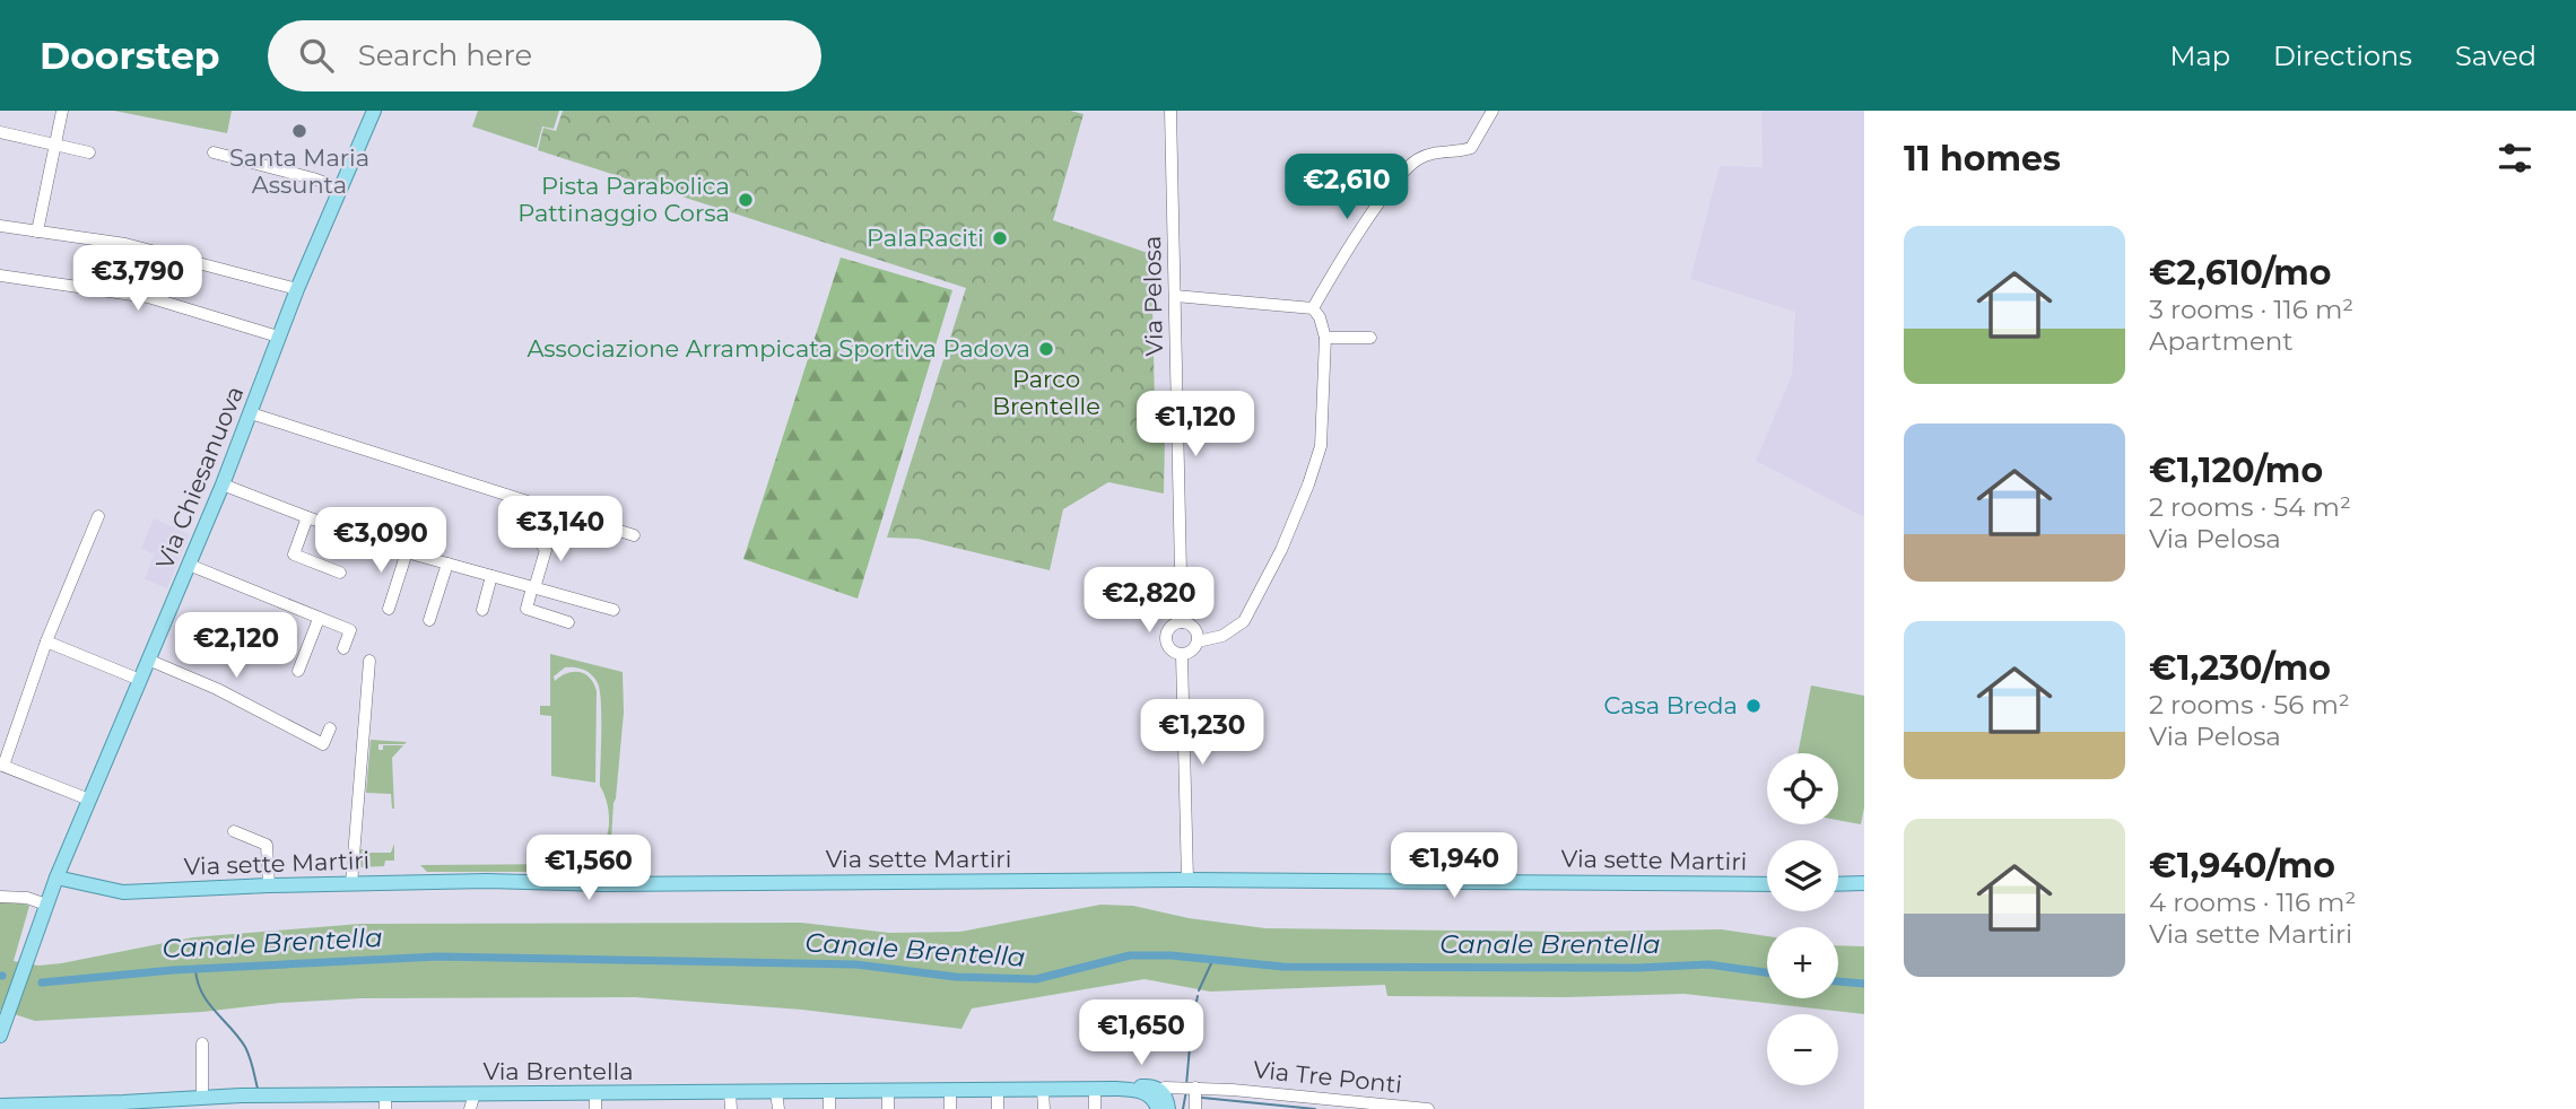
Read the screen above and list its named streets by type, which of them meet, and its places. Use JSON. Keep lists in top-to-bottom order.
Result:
{
  "streets": {
    "main road": ["Via Chiesanuova", "Via sette Martiri", "Via Brentella"],
    "street": ["Via Pelosa", "Via Tre Ponti"]
  },
  "crossings": [
    ["Via Pelosa", "Via sette Martiri"],
    ["Via Chiesanuova", "Via sette Martiri"]
  ],
  "water": ["Canale Brentella"],
  "parks": ["Parco Brentelle"],
  "places": [
    "Santa Maria Assunta",
    "Pista Parabolica Pattinaggio Corsa",
    "PalaRaciti",
    "Associazione Arrampicata Sportiva Padova",
    "Casa Breda"
  ],
  "page": {
    "header": "Doorstep",
    "search": "Search here",
    "nav": ["Map", "Directions", "Saved"],
    "heading": "11 homes",
    "price": [
      "€2,610",
      "€3,790",
      "€1,120",
      "€3,140",
      "€3,090",
      "€2,820",
      "€2,120",
      "€1,230",
      "€1,940",
      "€1,560",
      "€1,650"
    ],
    "list": [
      {
        "name": "€2,610/mo",
        "note": "3 rooms · 116 m² · Apartment"
      },
      {
        "name": "€1,120/mo",
        "note": "2 rooms · 54 m² · Via Pelosa"
      },
      {
        "name": "€1,230/mo",
        "note": "2 rooms · 56 m² · Via Pelosa"
      },
      {
        "name": "€1,940/mo",
        "note": "4 rooms · 116 m² · Via sette Martiri"
      }
    ],
    "map_buttons": ["+", "−"]
  }
}
